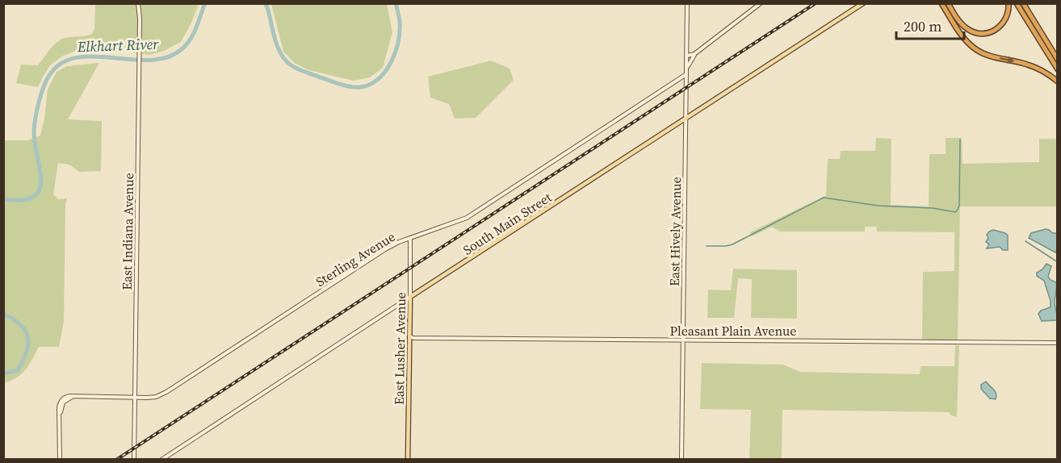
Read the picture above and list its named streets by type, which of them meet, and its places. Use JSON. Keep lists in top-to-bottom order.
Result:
{
  "streets": {
    "main road": ["South Main Street", "East Lusher Avenue"],
    "street": [
      "East Indiana Avenue",
      "East Hively Avenue",
      "Sterling Avenue",
      "Pleasant Plain Avenue"
    ]
  },
  "crossings": [
    ["South Main Street", "East Hively Avenue"],
    ["South Main Street", "East Lusher Avenue"],
    ["East Indiana Avenue", "Sterling Avenue"],
    ["East Hively Avenue", "Sterling Avenue"],
    ["East Hively Avenue", "Pleasant Plain Avenue"],
    ["Sterling Avenue", "East Lusher Avenue"],
    ["Pleasant Plain Avenue", "East Lusher Avenue"]
  ],
  "water": ["Elkhart River"],
  "scale_bar": "200 m"
}
